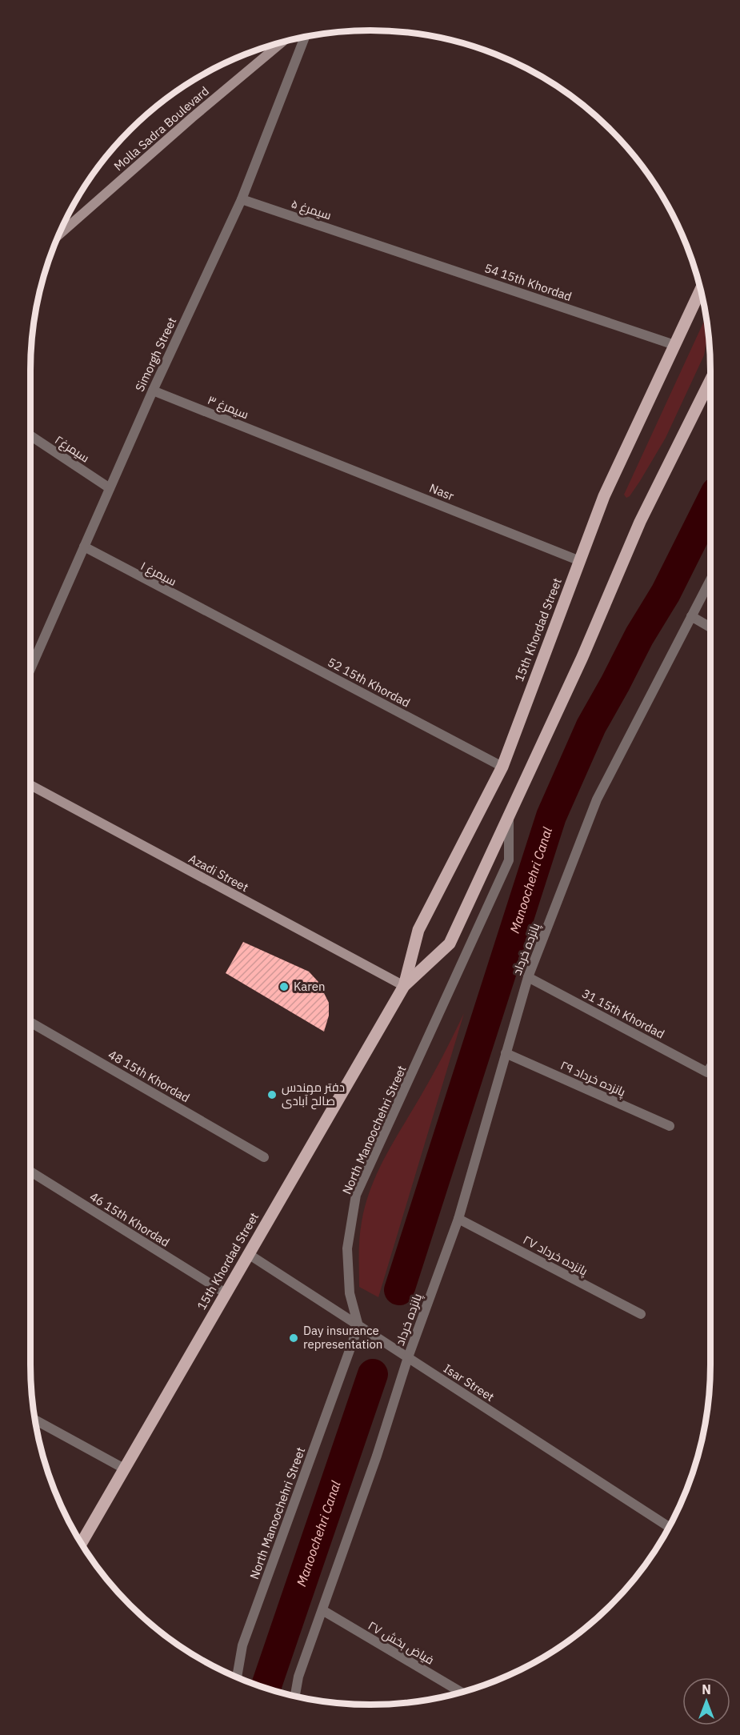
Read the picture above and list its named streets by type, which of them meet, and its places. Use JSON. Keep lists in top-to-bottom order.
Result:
{
  "streets": {
    "main road": ["Molla Sadra Boulevard", "15th Khordad Street", "Azadi Street"],
    "street": [
      "سیمرغ ۵",
      "54 15th Khordad",
      "Simorgh Street",
      "سیمرغ ۳",
      "سیمرغ۲",
      "Nasr",
      "سیمرغ ۱",
      "52 15th Khordad",
      "پانزده خرداد",
      "31 15th Khordad",
      "48 15th Khordad",
      "پانزده خرداد ۲۹",
      "North Manoochehri Street",
      "46 15th Khordad",
      "پانزده خرداد ۲۷",
      "Isar Street",
      "فیاض بخش ۲۷"
    ]
  },
  "crossings": [
    ["سیمرغ ۵", "54 15th Khordad"],
    ["سیمرغ ۵", "Simorgh Street"],
    ["54 15th Khordad", "15th Khordad Street"],
    ["Simorgh Street", "سیمرغ ۳"],
    ["Simorgh Street", "سیمرغ۲"],
    ["Simorgh Street", "سیمرغ ۱"],
    ["سیمرغ ۳", "Nasr"],
    ["Nasr", "15th Khordad Street"],
    ["سیمرغ ۱", "52 15th Khordad"],
    ["15th Khordad Street", "52 15th Khordad"],
    ["15th Khordad Street", "Azadi Street"],
    ["15th Khordad Street", "North Manoochehri Street"],
    ["15th Khordad Street", "46 15th Khordad"],
    ["15th Khordad Street", "Isar Street"],
    ["پانزده خرداد", "31 15th Khordad"],
    ["پانزده خرداد", "پانزده خرداد ۲۹"],
    ["پانزده خرداد", "پانزده خرداد ۲۷"],
    ["پانزده خرداد", "Isar Street"],
    ["North Manoochehri Street", "Isar Street"]
  ],
  "water": ["Manoochehri Canal"],
  "places": ["Karen", "دفتر مهندس صالح آبادی", "Day insurance representation"],
  "north": "top"
}
